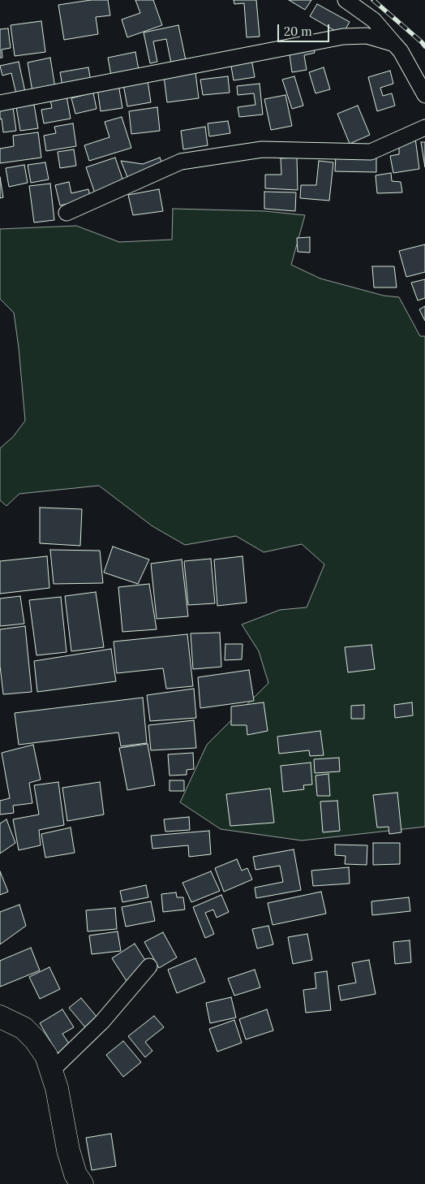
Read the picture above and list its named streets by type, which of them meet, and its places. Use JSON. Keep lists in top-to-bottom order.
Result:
{
  "scale_bar": "20 m"
}
